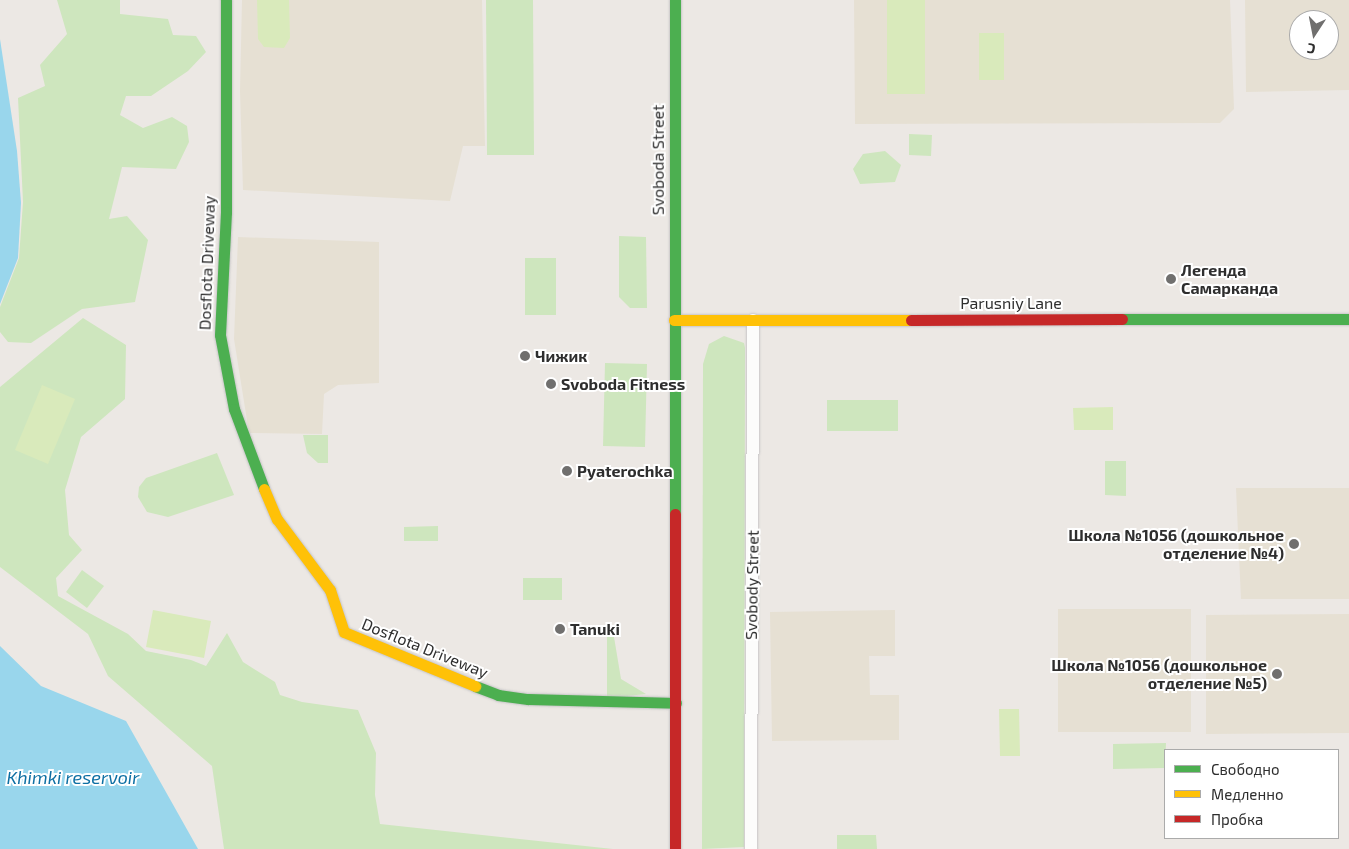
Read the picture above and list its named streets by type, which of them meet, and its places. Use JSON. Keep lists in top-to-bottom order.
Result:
{
  "streets": {
    "street": [
      "Svoboda Street",
      "Dosflota Driveway",
      "Parusniy Lane",
      "Svobody Street"
    ]
  },
  "crossings": [
    ["Svoboda Street", "Parusniy Lane"],
    ["Parusniy Lane", "Svobody Street"]
  ],
  "water": ["Khimki reservoir"],
  "places": [
    "Легенда Самарканда",
    "Чижик",
    "Svoboda Fitness",
    "Pyaterochka",
    "Школа №1056 (дошкольное отделение №4)",
    "Tanuki",
    "Школа №1056 (дошкольное отделение №5)"
  ],
  "legend": ["Свободно", "Медленно", "Пробка"],
  "north": "bottom"
}
